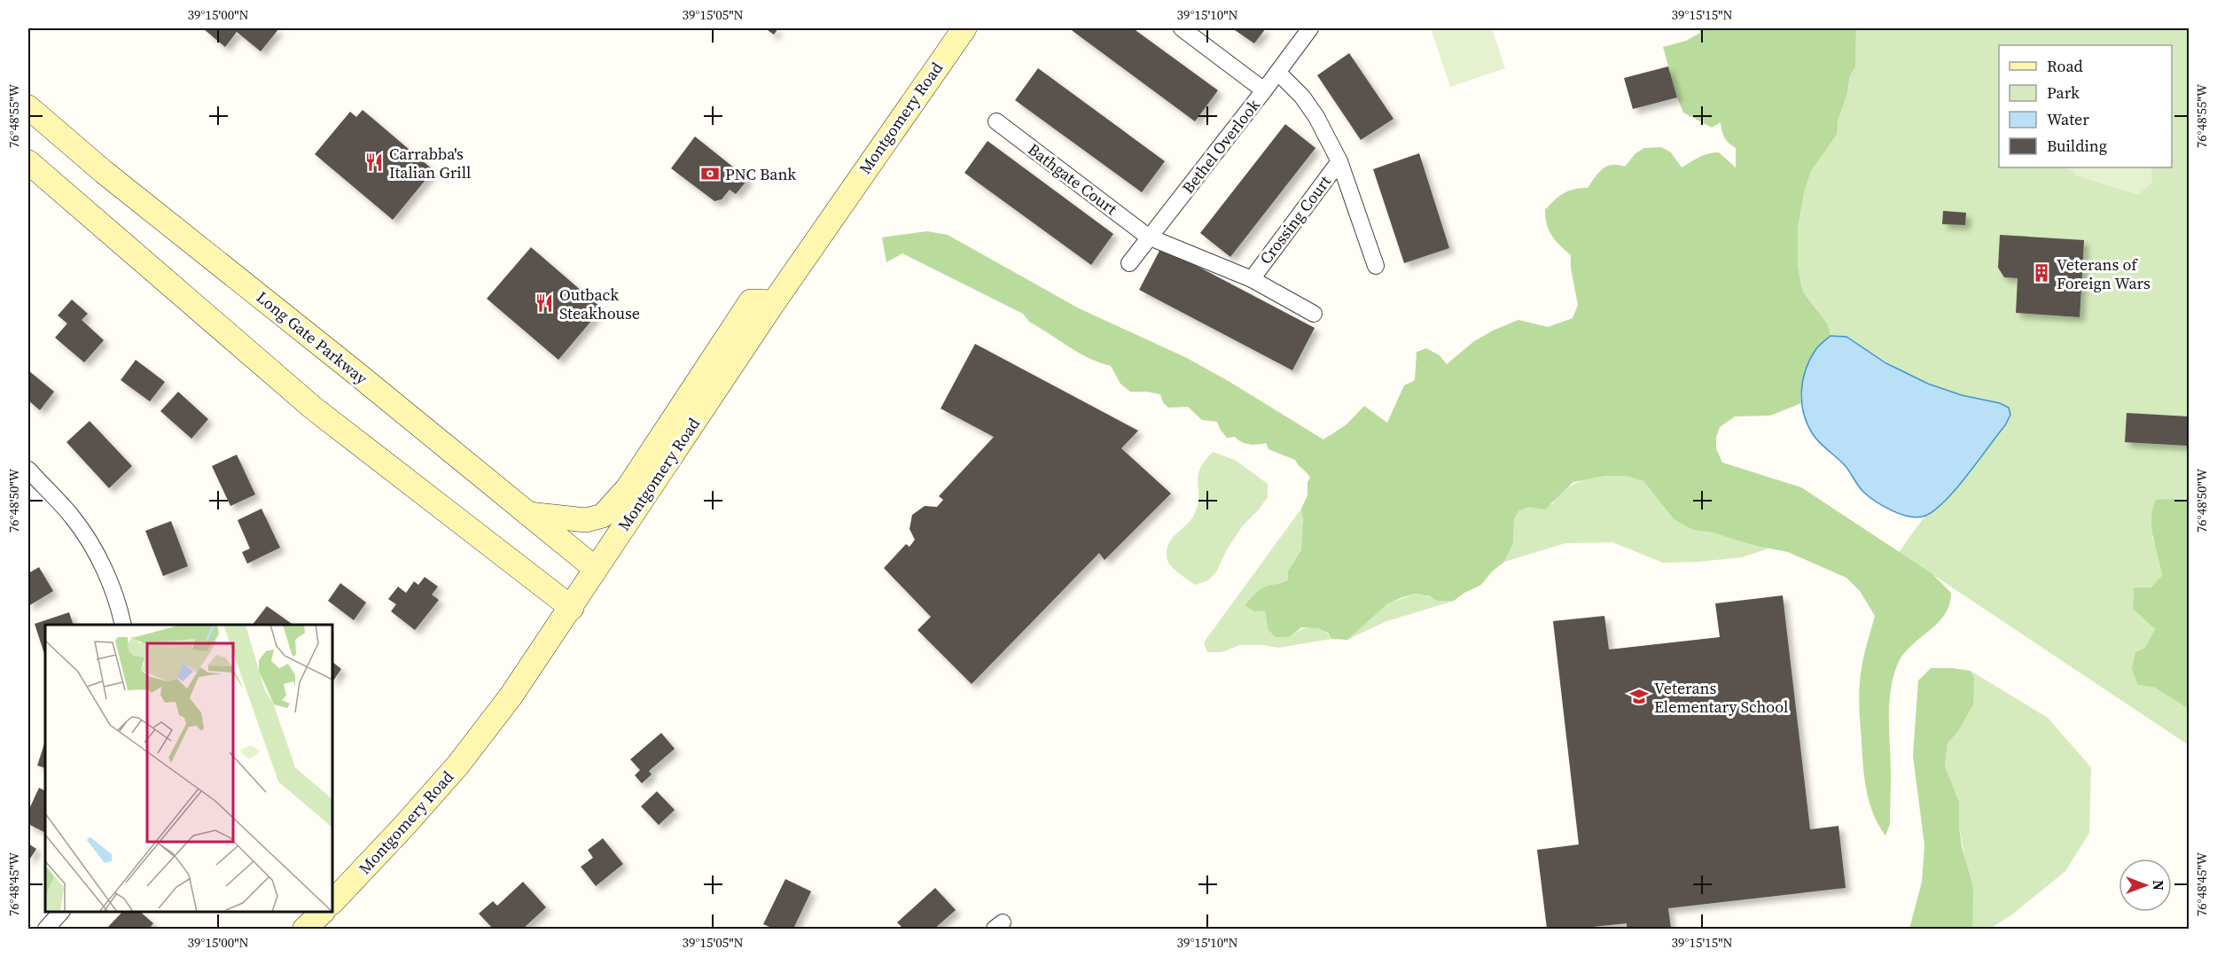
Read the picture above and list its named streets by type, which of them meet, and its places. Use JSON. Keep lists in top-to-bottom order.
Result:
{
  "streets": {
    "main road": ["Montgomery Road", "Long Gate Parkway"],
    "street": ["Bethel Overlook", "Bathgate Court", "Crossing Court"]
  },
  "crossings": [
    ["Montgomery Road", "Long Gate Parkway"],
    ["Bethel Overlook", "Bathgate Court"],
    ["Bethel Overlook", "Crossing Court"],
    ["Bathgate Court", "Crossing Court"]
  ],
  "places": {
    "restaurant": ["Carrabba's Italian Grill", "Outback Steakhouse"],
    "bank": ["PNC Bank"],
    "building": ["Veterans of Foreign Wars"],
    "school or university": ["Veterans Elementary School"]
  },
  "legend": [
    "Road",
    "Park",
    "Water",
    "Building"
  ],
  "north": "right",
  "coordinates": [
    "39°15'00\"N",
    "39°15'05\"N",
    "39°15'10\"N",
    "39°15'15\"N",
    "76°48'55\"W",
    "76°48'50\"W",
    "76°48'45\"W"
  ]
}
